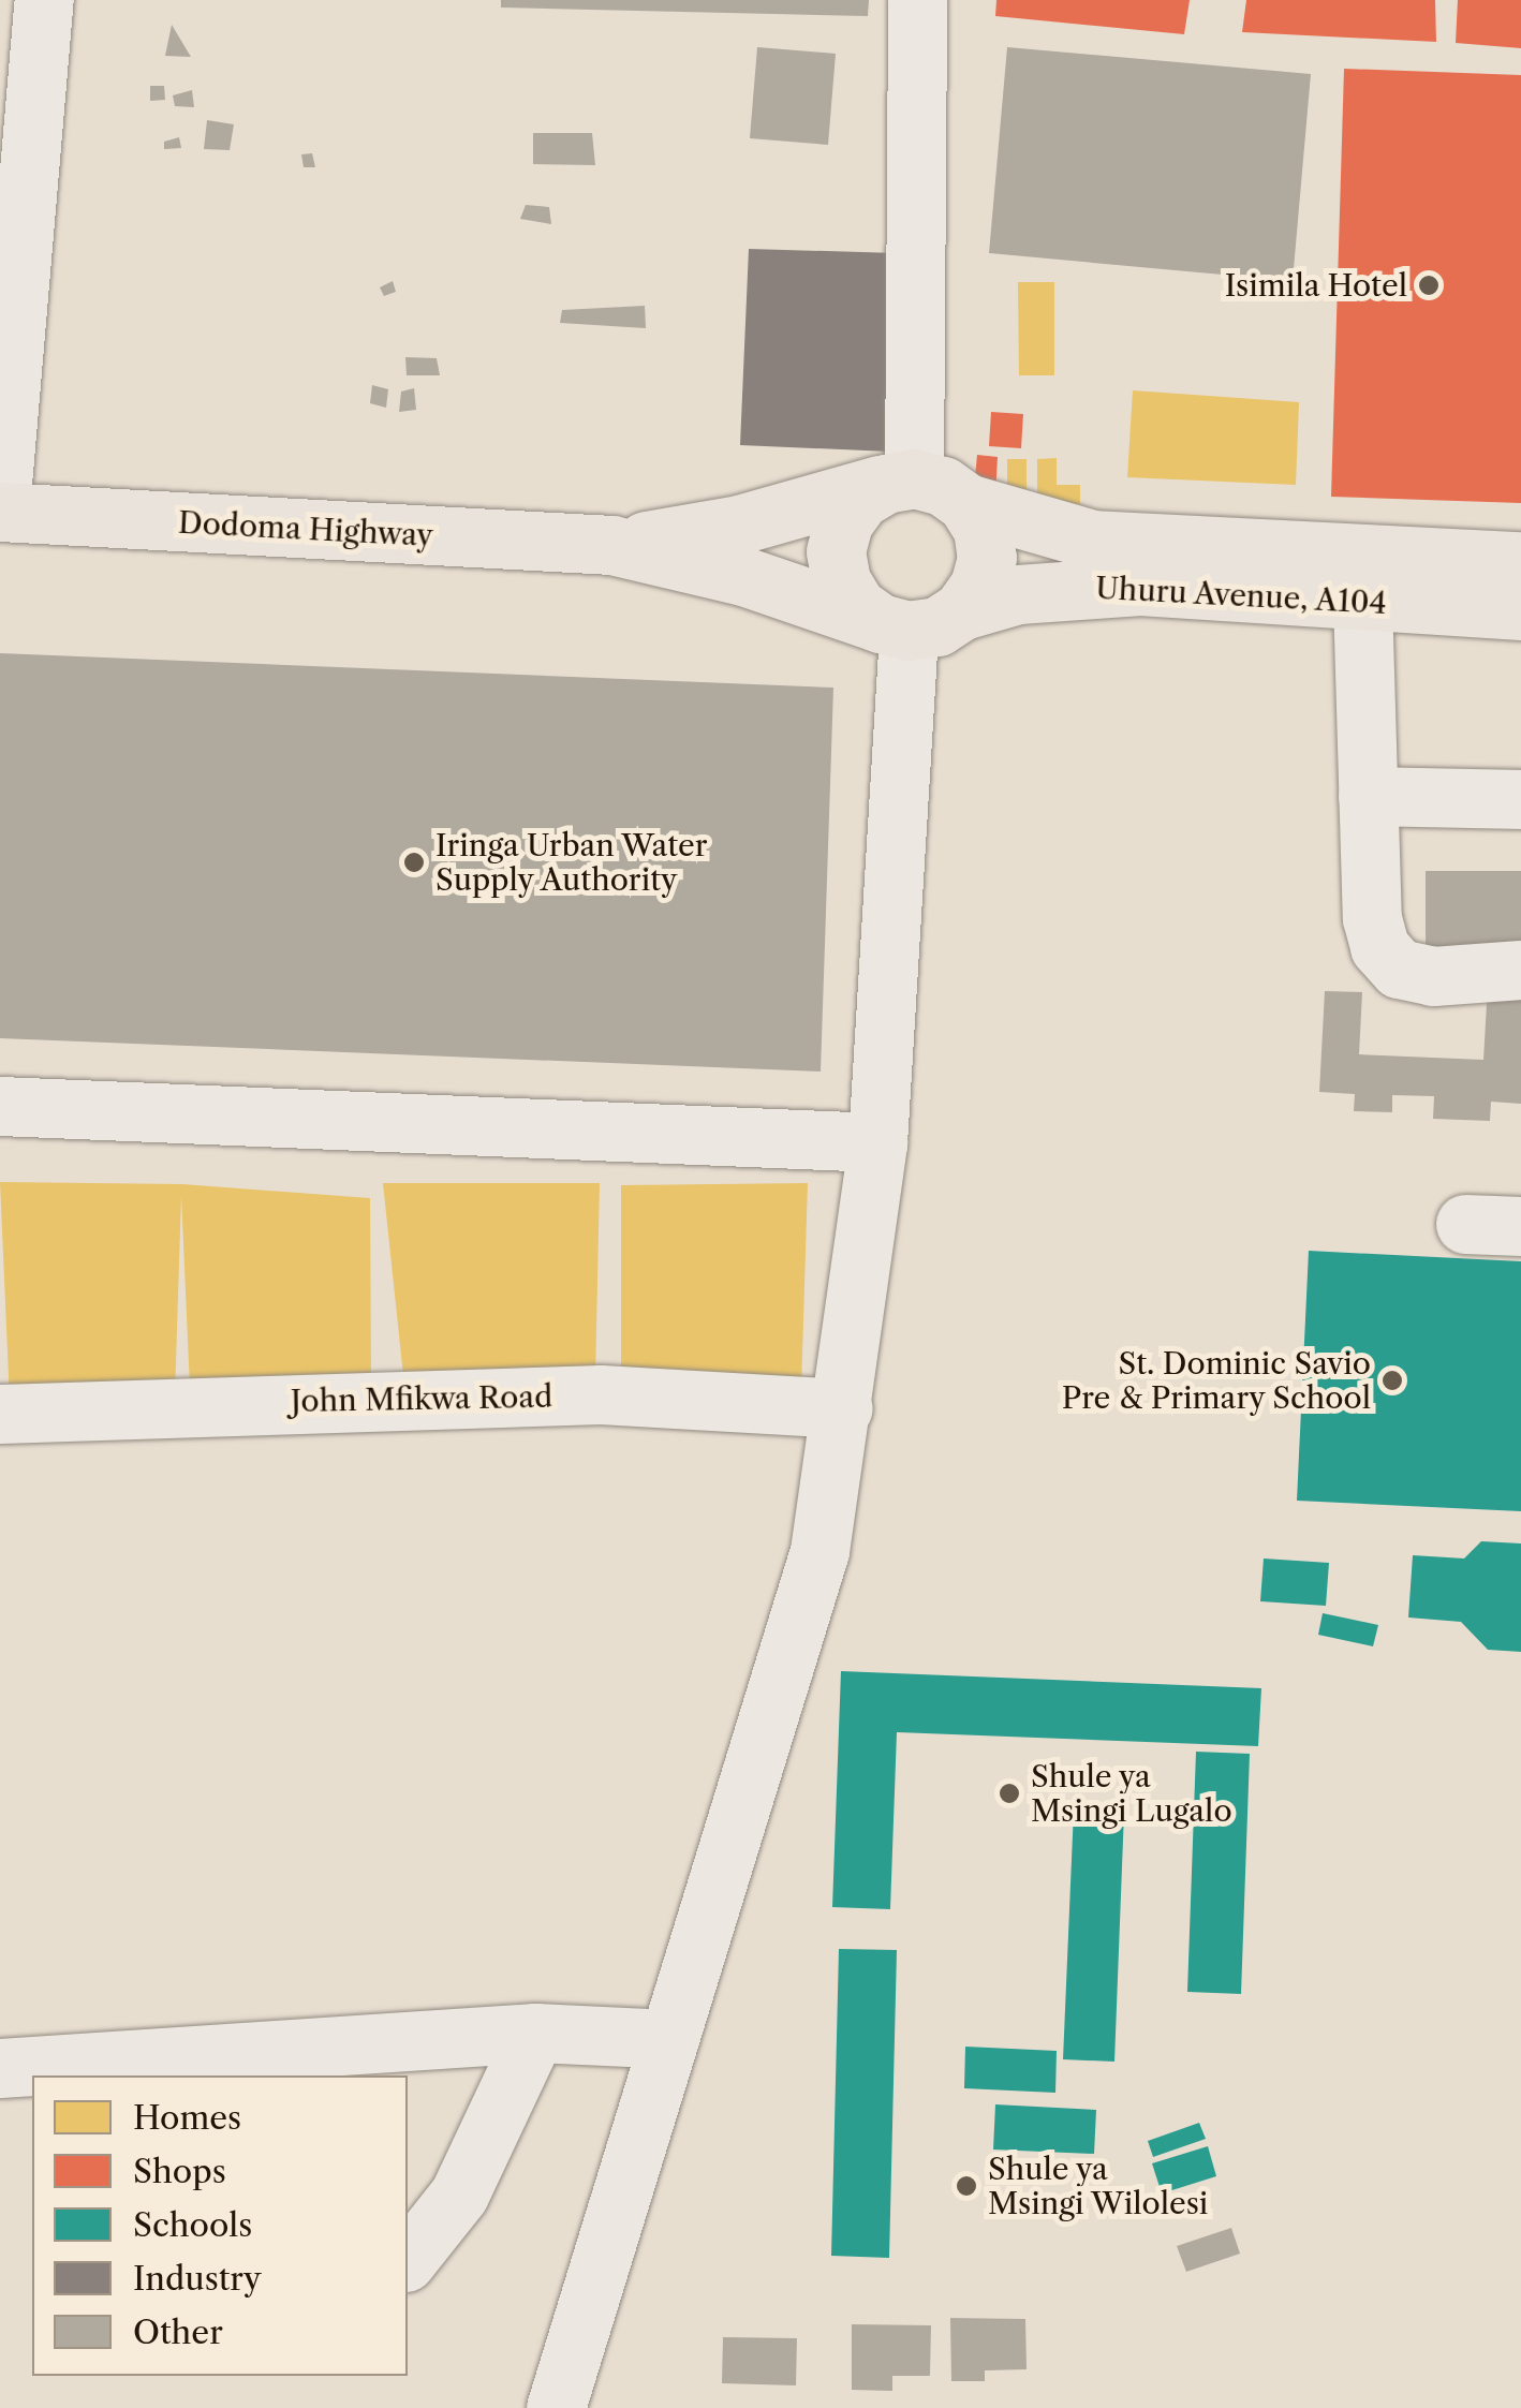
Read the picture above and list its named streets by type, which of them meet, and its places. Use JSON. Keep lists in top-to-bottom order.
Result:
{
  "streets": {
    "highway": ["Dodoma Highway", "Uhuru Avenue, A104"],
    "street": ["John Mfikwa Road"]
  },
  "places": [
    "Isimila Hotel",
    "Iringa Urban Water Supply Authority",
    "St. Dominic Savio Pre & Primary School",
    "Shule ya Msingi Lugalo",
    "Shule ya Msingi Wilolesi"
  ],
  "legend": [
    "Homes",
    "Shops",
    "Schools",
    "Industry",
    "Other"
  ]
}
